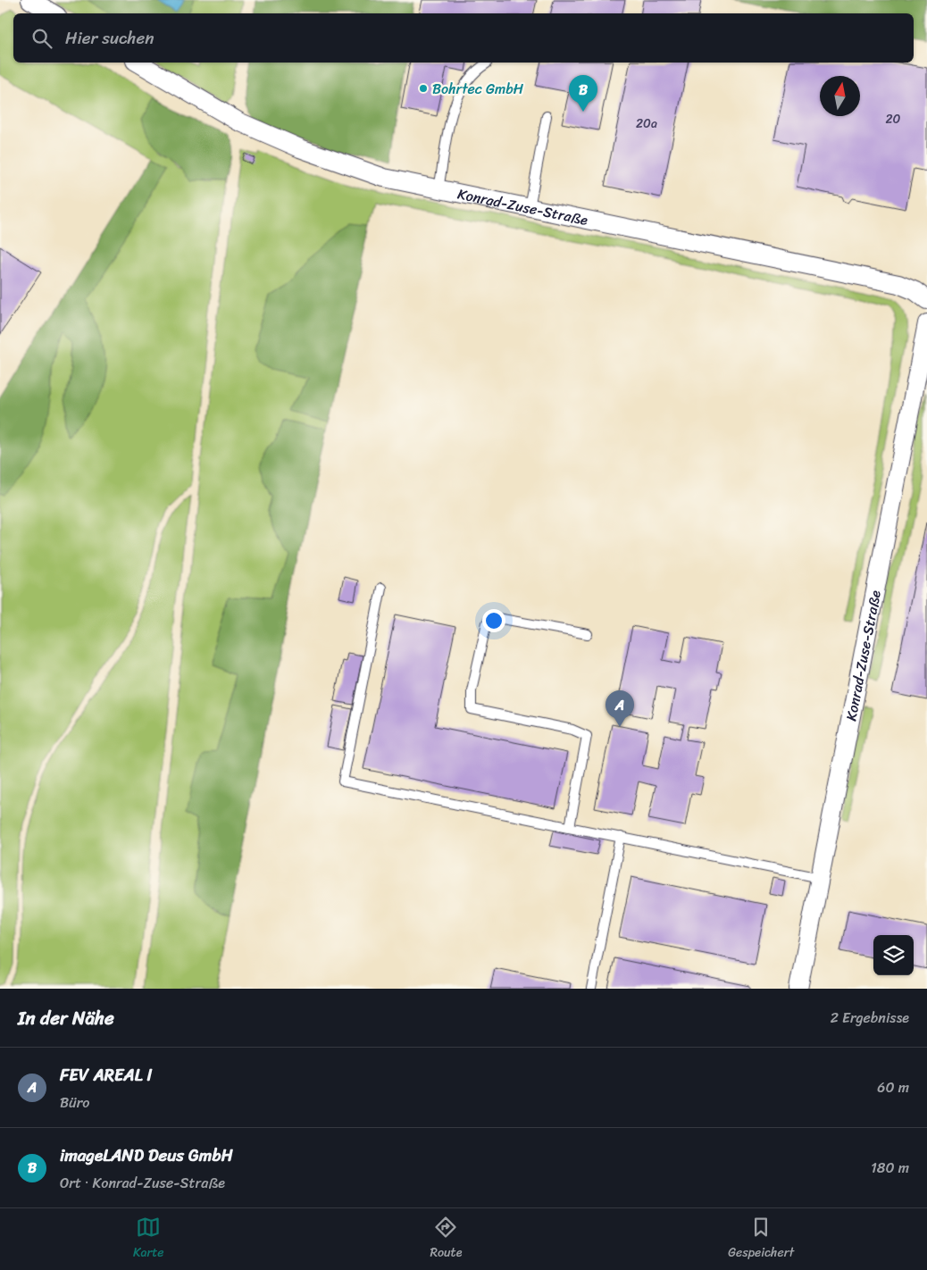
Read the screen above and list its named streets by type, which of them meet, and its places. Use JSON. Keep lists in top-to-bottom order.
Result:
{
  "streets": {
    "street": ["Konrad-Zuse-Straße"]
  },
  "places": ["Bohrtec GmbH"],
  "house_numbers": ["20", "20a"],
  "north": "top",
  "page": {
    "search": "Hier suchen",
    "pins": ["B", "A"],
    "heading": ["In der Nähe", "2 Ergebnisse"],
    "list": [
      {
        "mark": "A",
        "name": "FEV AREAL I",
        "note": "Büro",
        "value": "60 m"
      },
      {
        "mark": "B",
        "name": "imageLAND Deus GmbH",
        "note": "Ort · Konrad-Zuse-Straße",
        "value": "180 m"
      }
    ],
    "nav": ["Karte", "Route", "Gespeichert"]
  }
}
